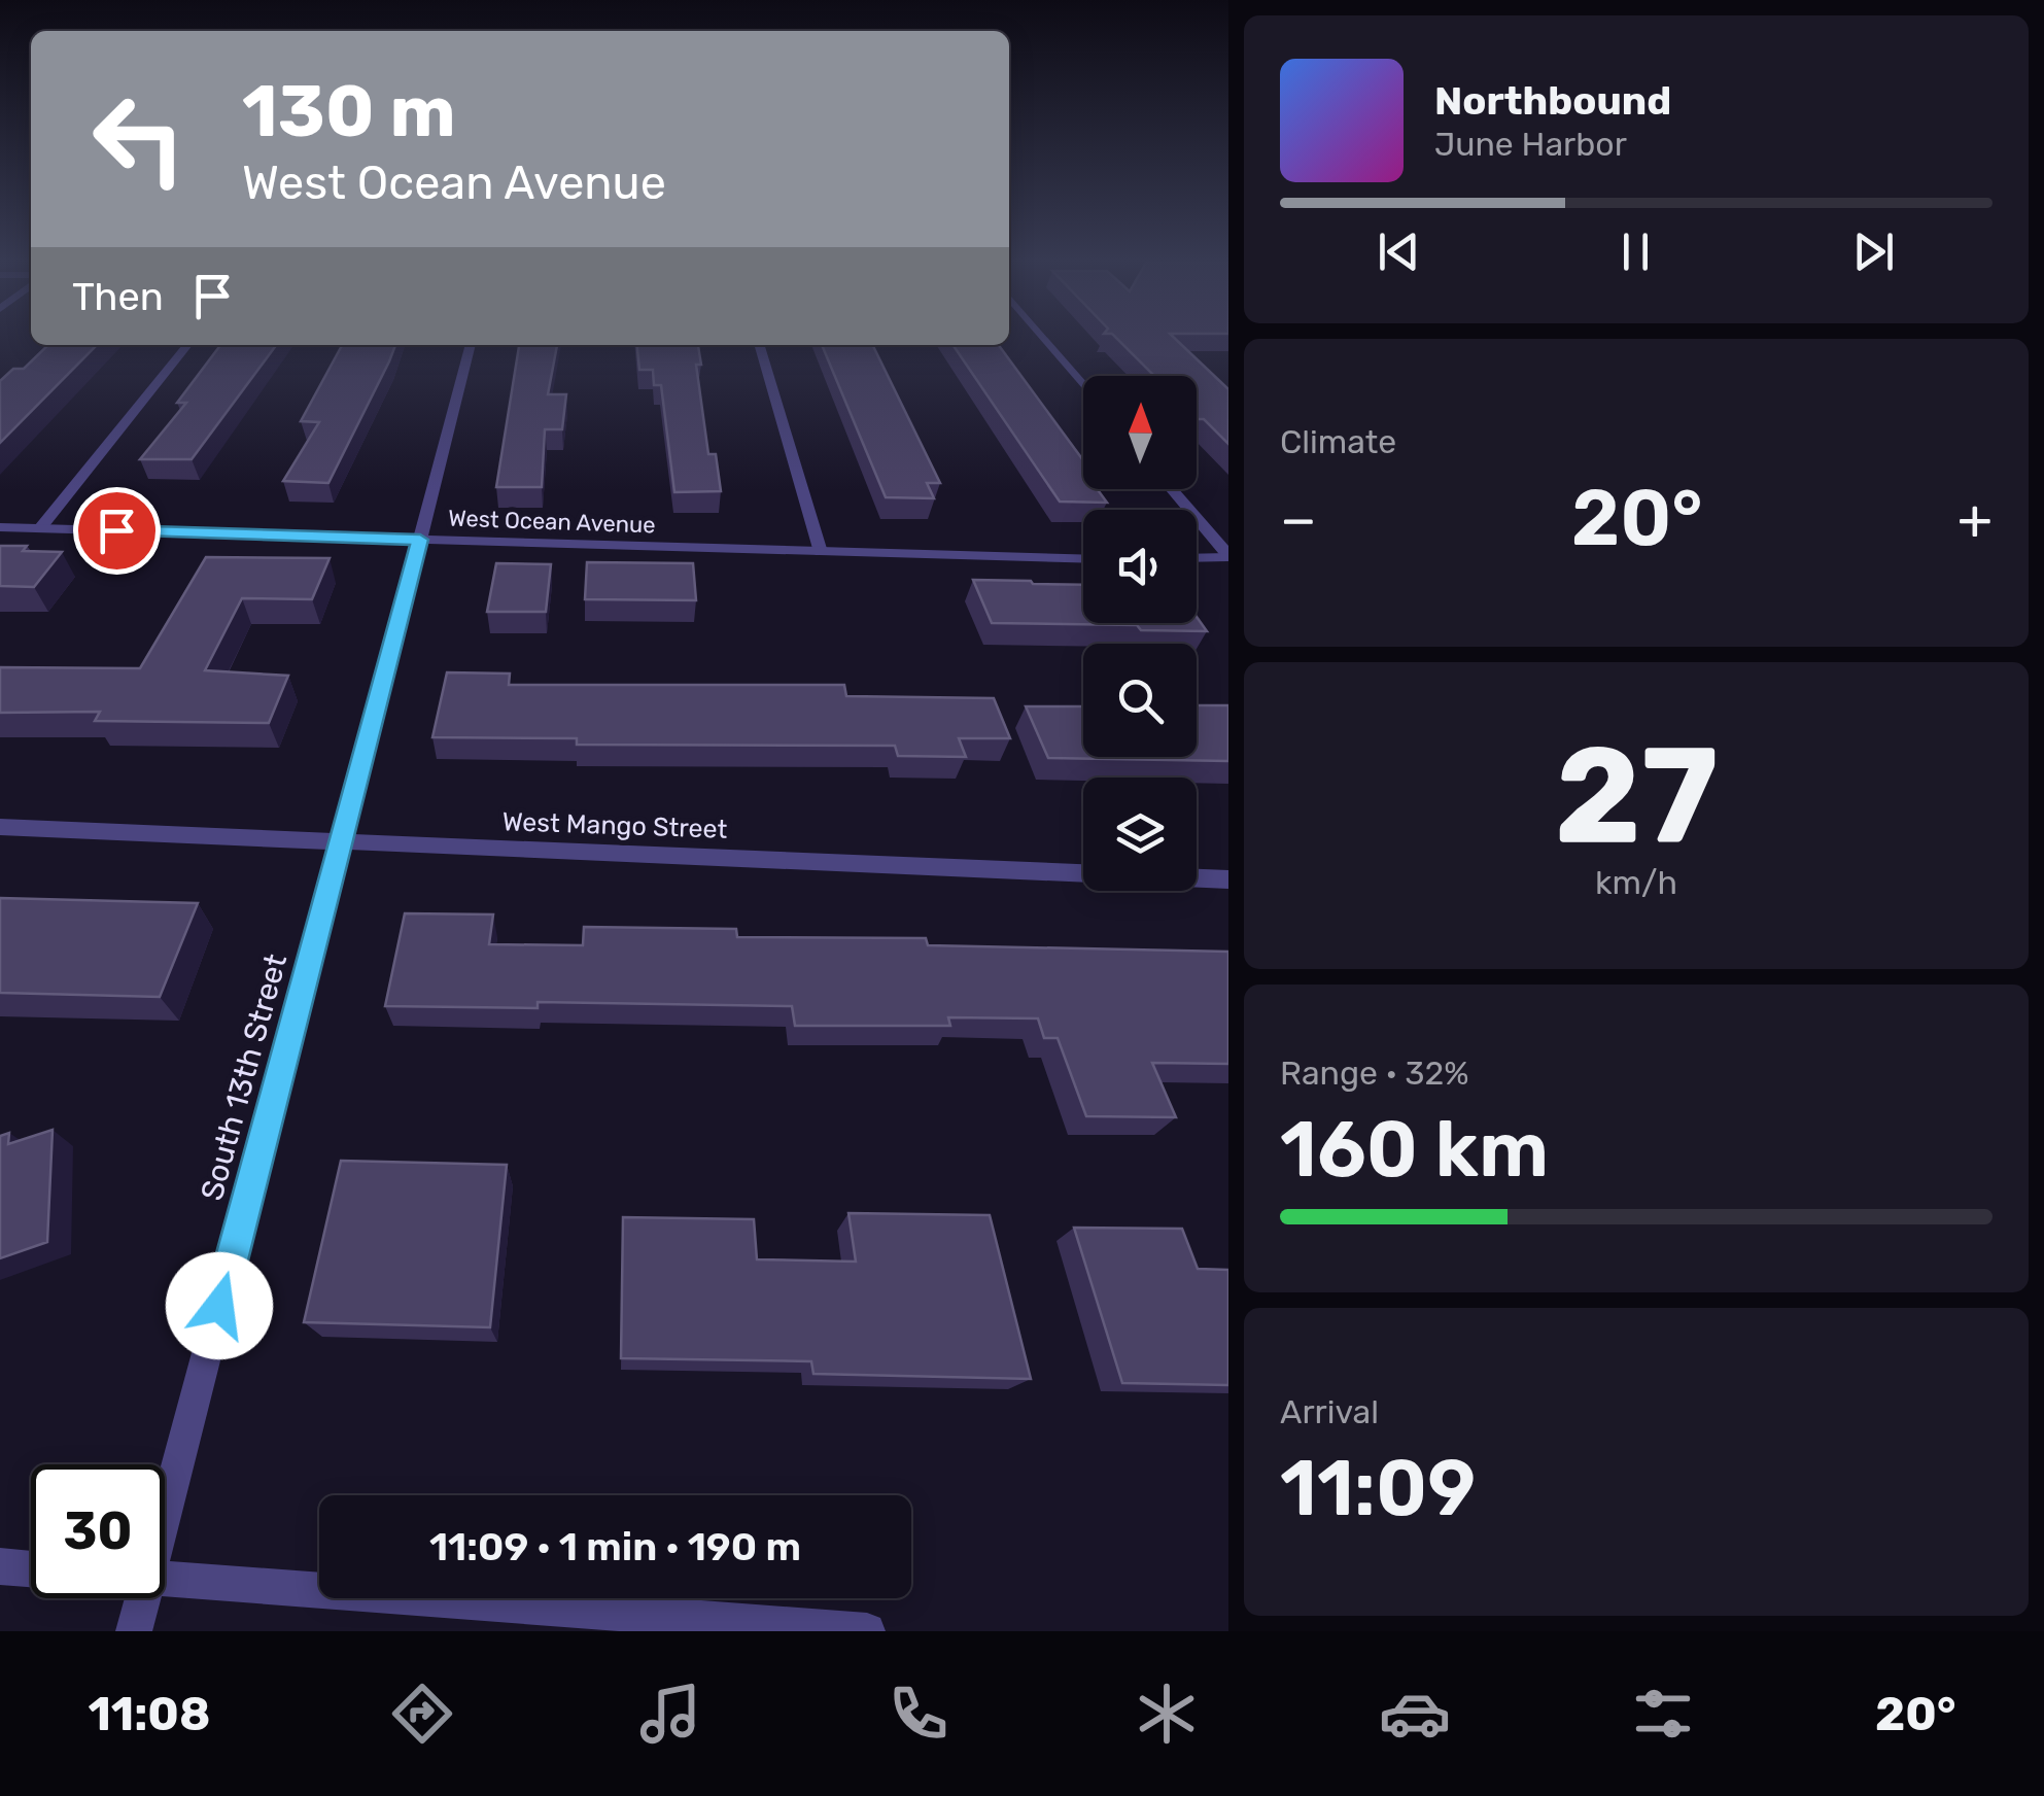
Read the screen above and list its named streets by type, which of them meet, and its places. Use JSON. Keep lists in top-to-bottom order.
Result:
{
  "streets": {
    "street": ["West Ocean Avenue", "West Mango Street", "South 13th Street"]
  },
  "crossings": [
    ["West Ocean Avenue", "South 13th Street"],
    ["West Mango Street", "South 13th Street"]
  ],
  "north": "top",
  "page": {
    "turn": ["130 m", "West Ocean Avenue"],
    "song": ["Northbound", "June Harbor"],
    "then": "Then",
    "tile": [
      "Climate",
      ["27", "km/h"],
      ["Range · 32%", "160 km"],
      ["Arrival", "11:09"]
    ],
    "heat": ["−", "20°", "+"],
    "limit": "30",
    "trip": "11:09 · 1 min · 190 m",
    "tabs": ["11:08", "20°"]
  }
}
